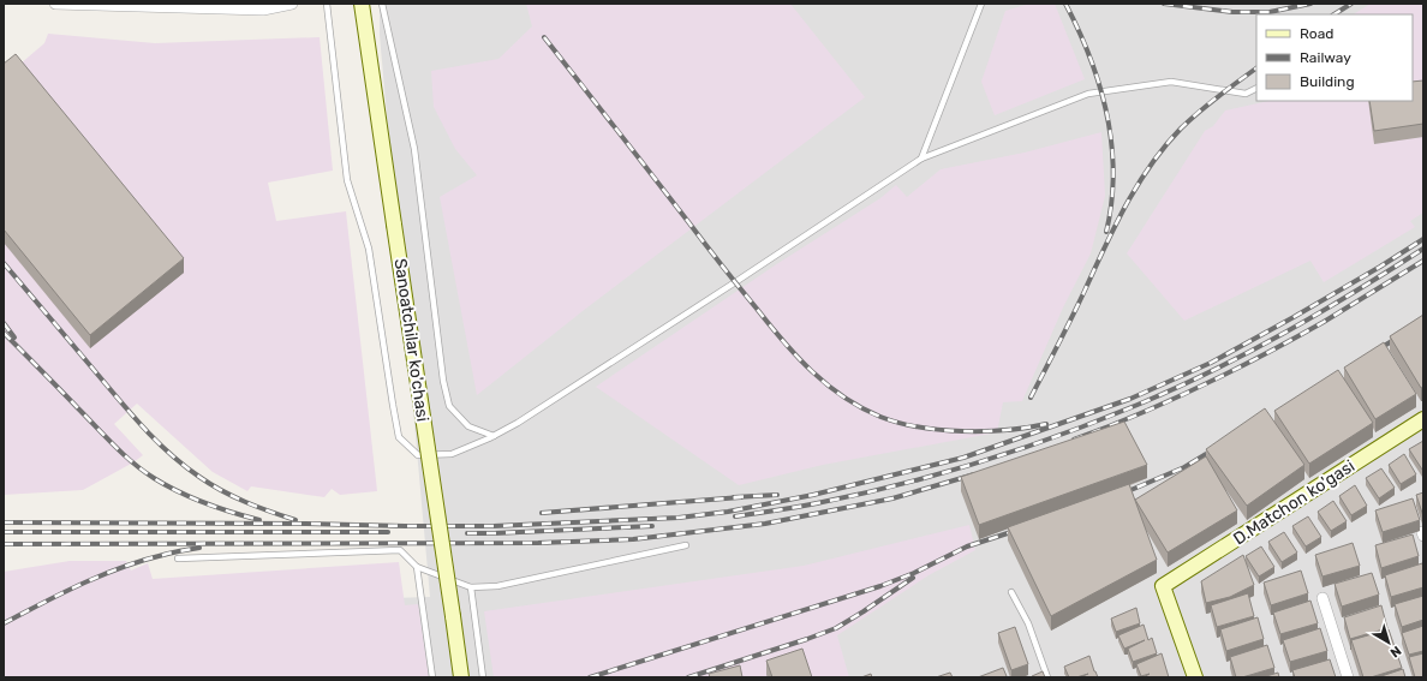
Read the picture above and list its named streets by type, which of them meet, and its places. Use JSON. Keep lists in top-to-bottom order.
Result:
{
  "streets": {
    "main road": ["Sanoatchilar ko'chasi", "D.Matchon ko'gasi"]
  },
  "legend": ["Road", "Railway", "Building"],
  "north": "bottom right"
}
